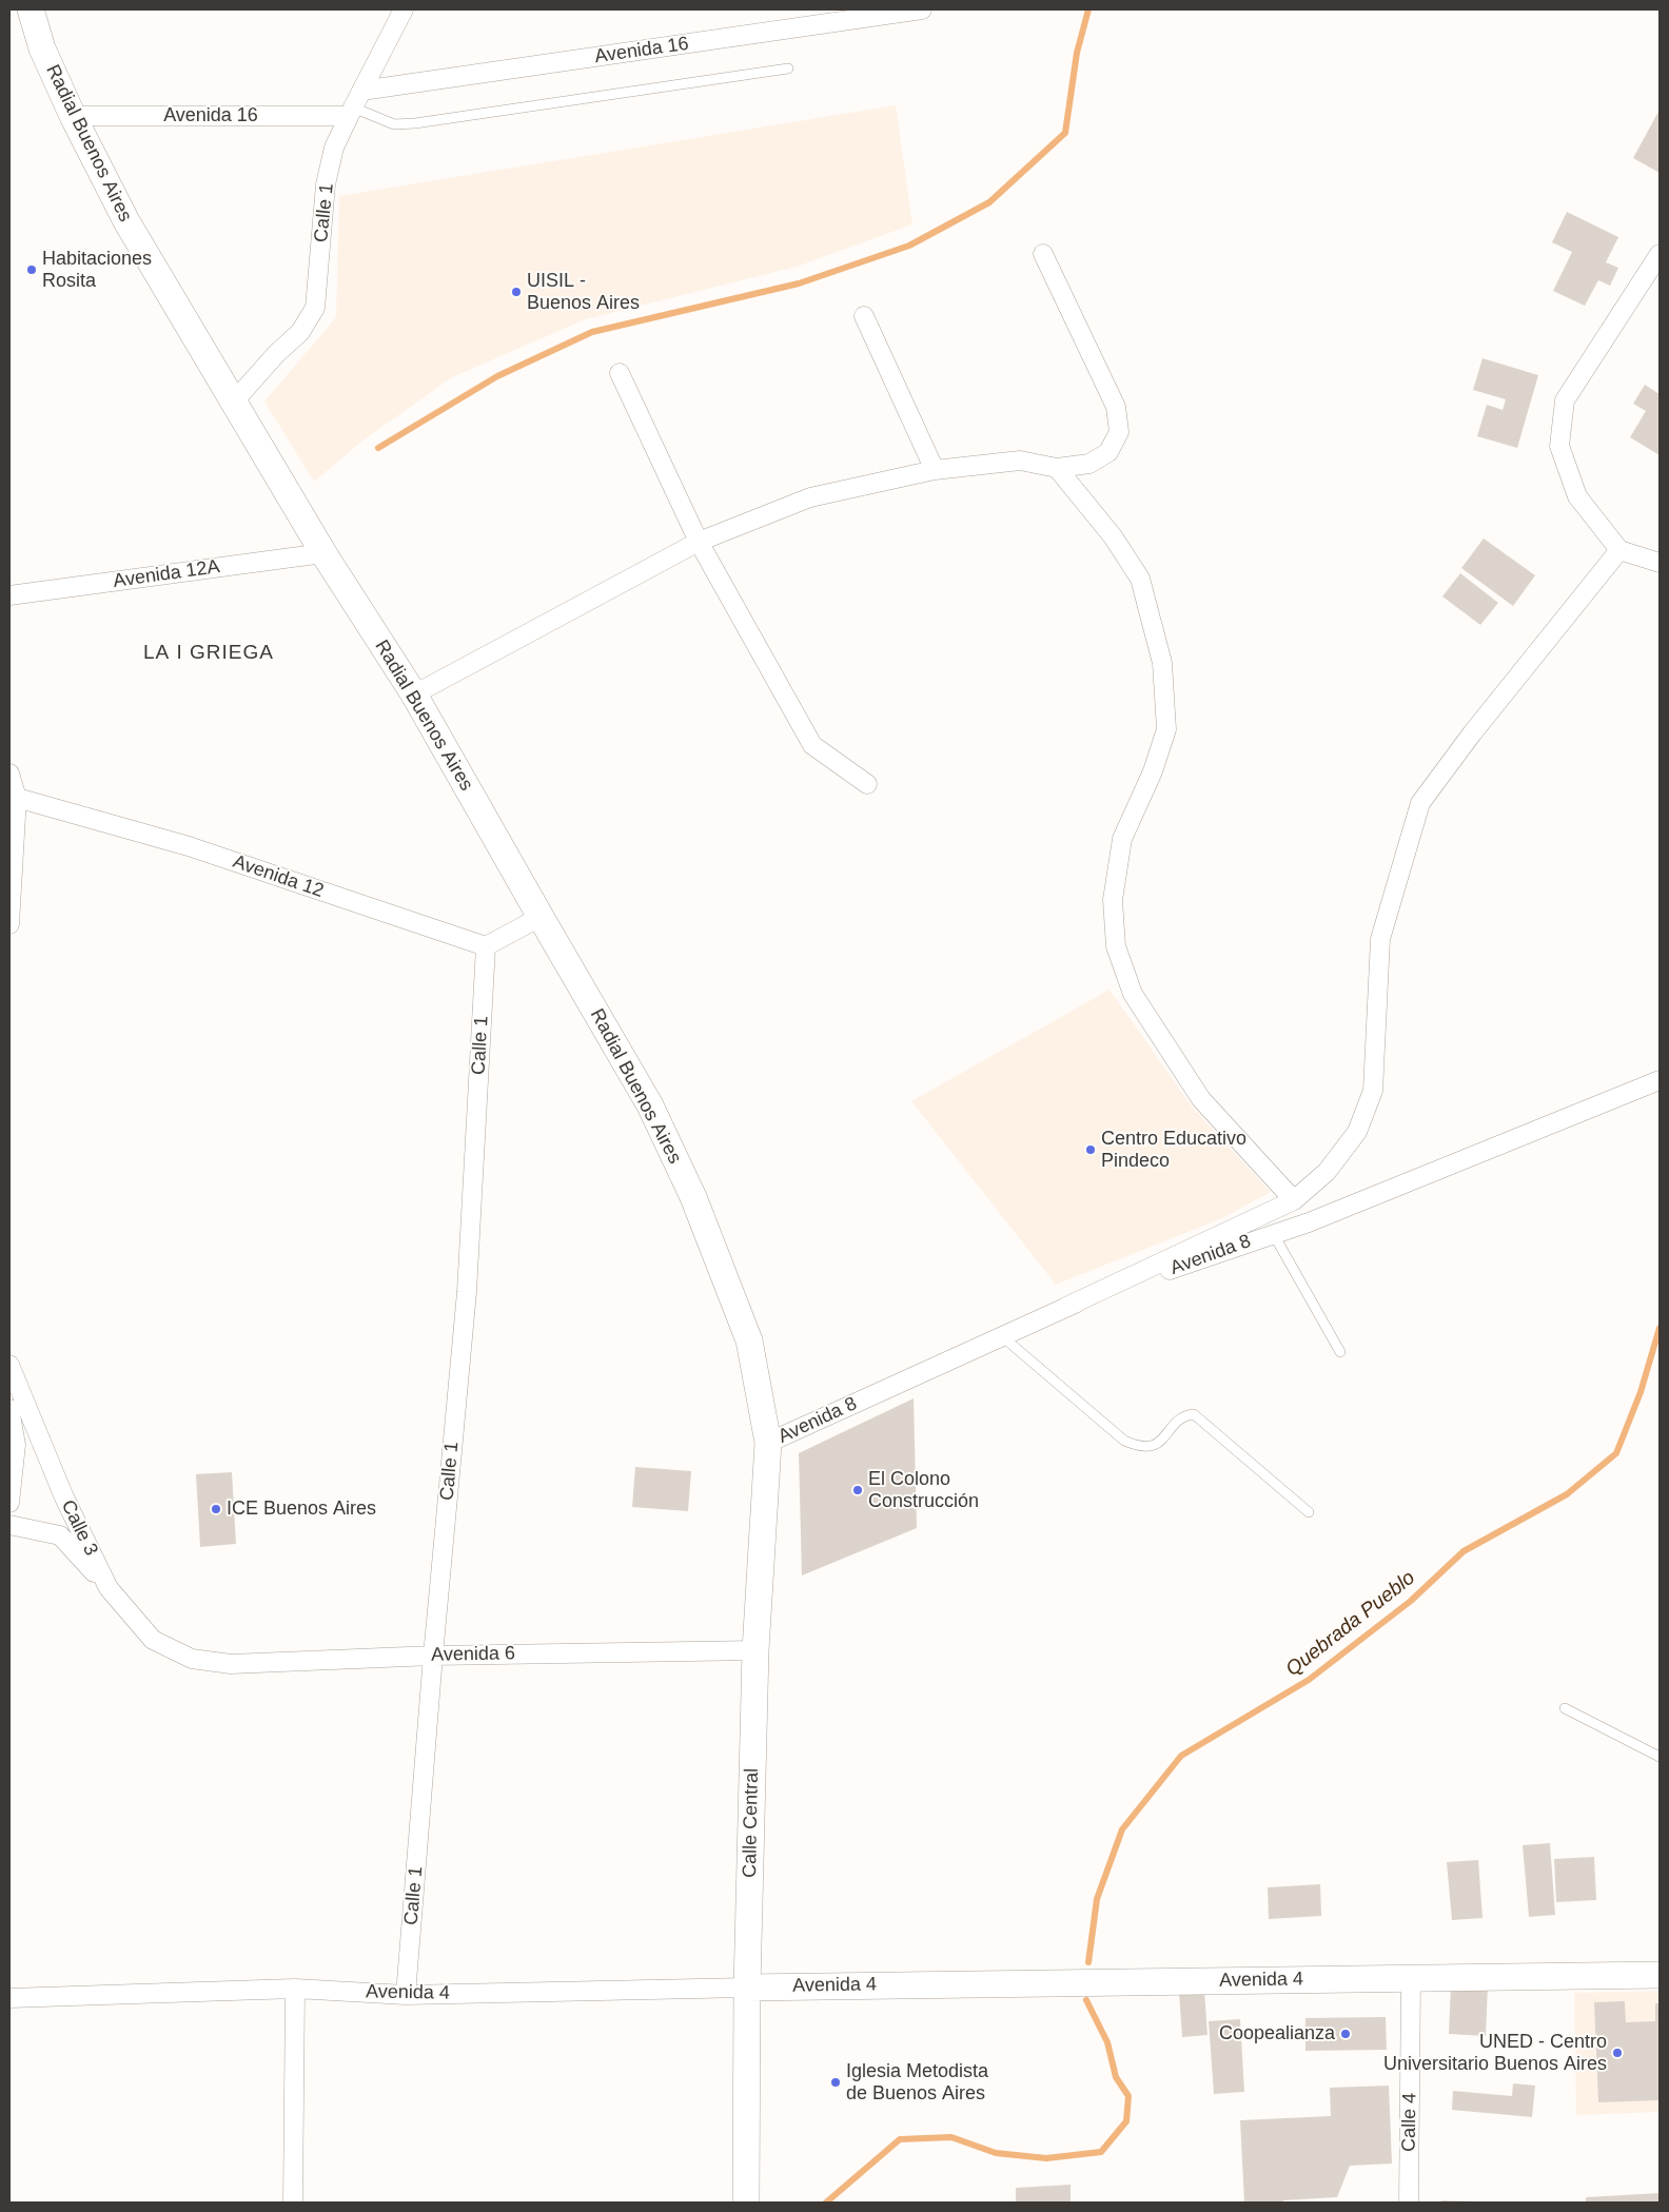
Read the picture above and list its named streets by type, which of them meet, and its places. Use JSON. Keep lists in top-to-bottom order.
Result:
{
  "streets": {
    "main road": ["Radial Buenos Aires", "Calle Central", "Avenida 4"],
    "street": [
      "Avenida 16",
      "Calle 1",
      "Avenida 12A",
      "Avenida 12",
      "Avenida 8",
      "Calle 3",
      "Avenida 6",
      "Calle 4"
    ]
  },
  "crossings": [
    ["Avenida 16", "Radial Buenos Aires"],
    ["Avenida 16", "Calle 1"],
    ["Radial Buenos Aires", "Calle 1"],
    ["Radial Buenos Aires", "Avenida 12A"],
    ["Radial Buenos Aires", "Avenida 8"],
    ["Radial Buenos Aires", "Calle Central"],
    ["Calle 1", "Avenida 12"],
    ["Calle 1", "Avenida 6"],
    ["Calle 1", "Avenida 4"],
    ["Avenida 8", "Calle Central"],
    ["Calle 3", "Avenida 6"],
    ["Avenida 6", "Calle Central"],
    ["Calle Central", "Avenida 4"],
    ["Avenida 4", "Calle 4"]
  ],
  "districts": ["LA I GRIEGA"],
  "water": ["Quebrada Pueblo"],
  "places": [
    "Habitaciones Rosita",
    "UISIL - Buenos Aires",
    "Centro Educativo Pindeco",
    "El Colono Construcción",
    "ICE Buenos Aires",
    "Coopealianza",
    "UNED - Centro Universitario Buenos Aires",
    "Iglesia Metodista de Buenos Aires"
  ]
}
